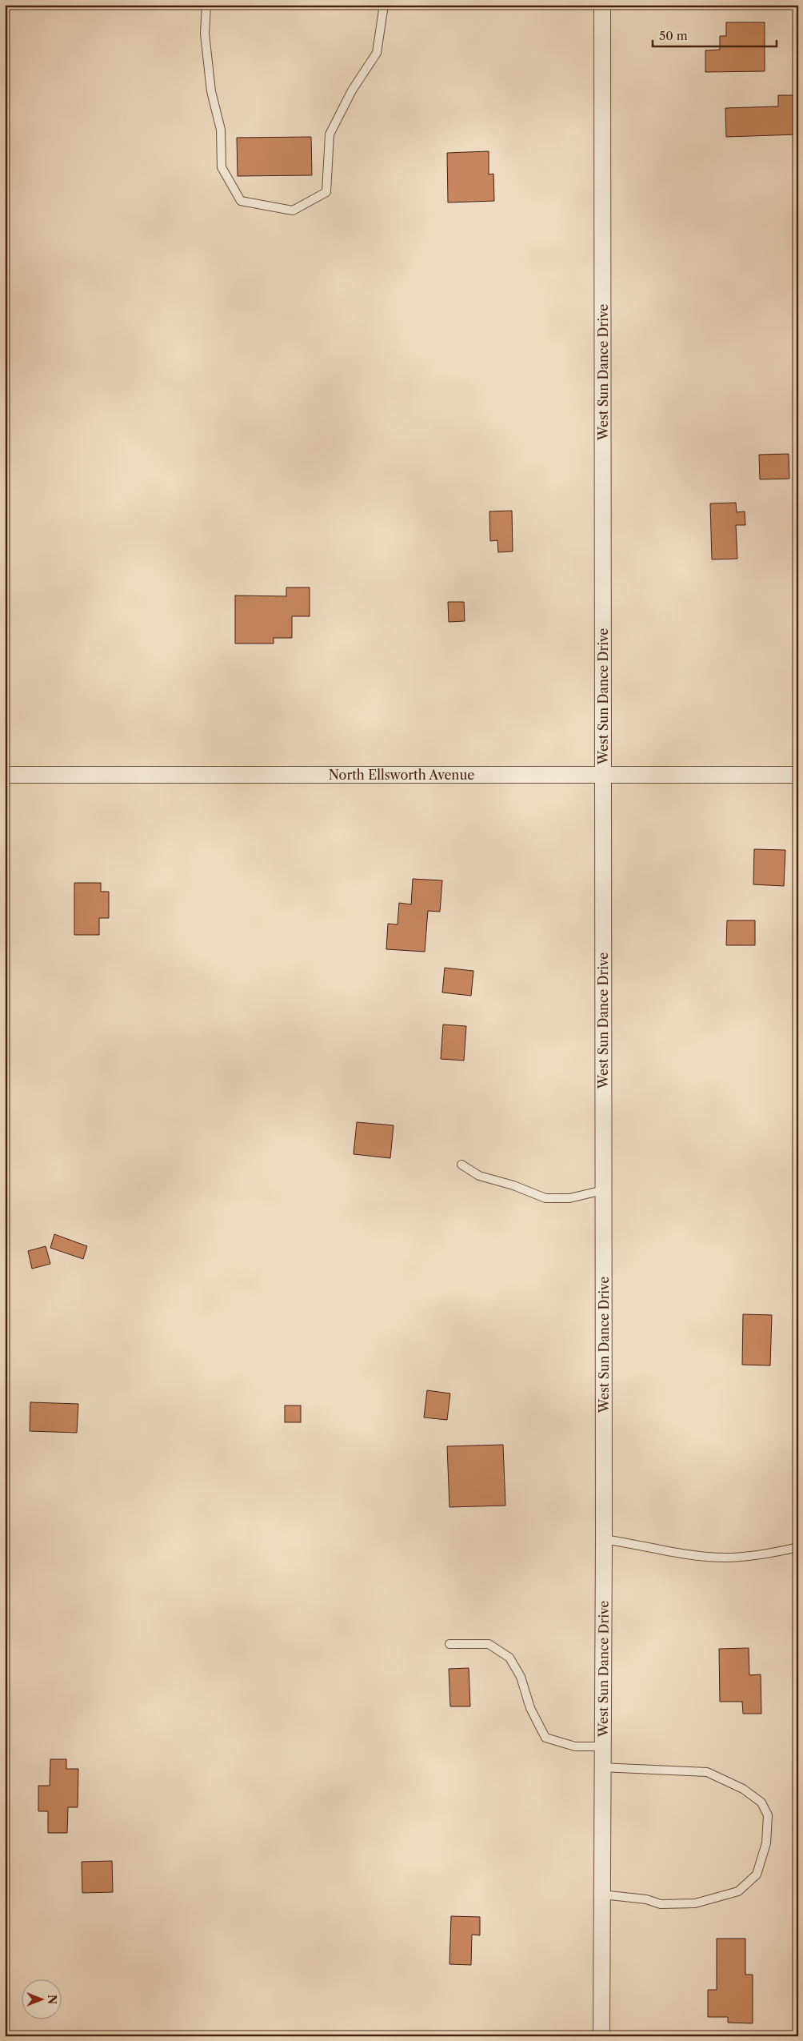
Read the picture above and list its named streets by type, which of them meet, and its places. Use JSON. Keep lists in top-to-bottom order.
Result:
{
  "streets": {
    "street": ["West Sun Dance Drive", "North Ellsworth Avenue"]
  },
  "crossings": [
    ["West Sun Dance Drive", "North Ellsworth Avenue"]
  ],
  "scale_bar": "50 m",
  "north": "right"
}
